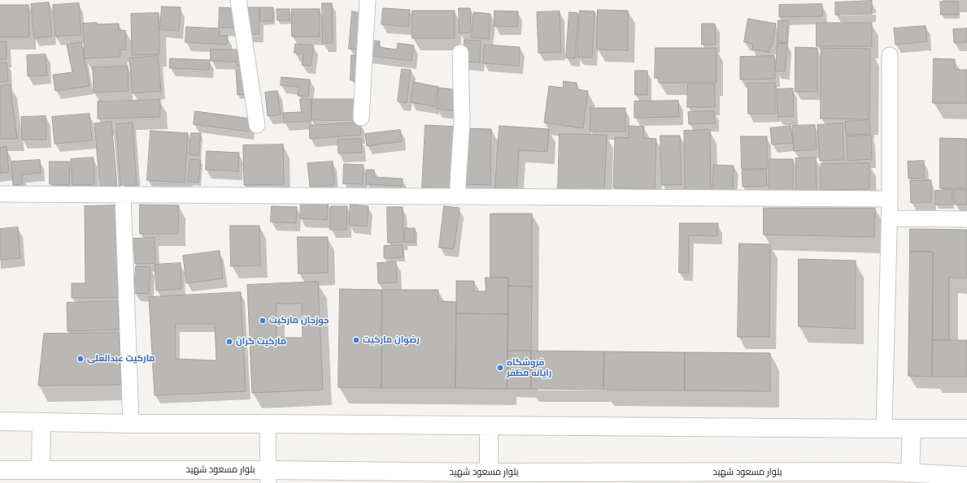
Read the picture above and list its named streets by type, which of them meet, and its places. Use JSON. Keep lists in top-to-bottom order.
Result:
{
  "streets": {
    "main road": ["بلوار مسعود شهید"]
  },
  "places": [
    "جوزجان مارکیت",
    "رضوان مارکیت",
    "مارکیت گران",
    "مارکیت عبدالعلی",
    "فروشگاه رایانه مظفر"
  ]
}
